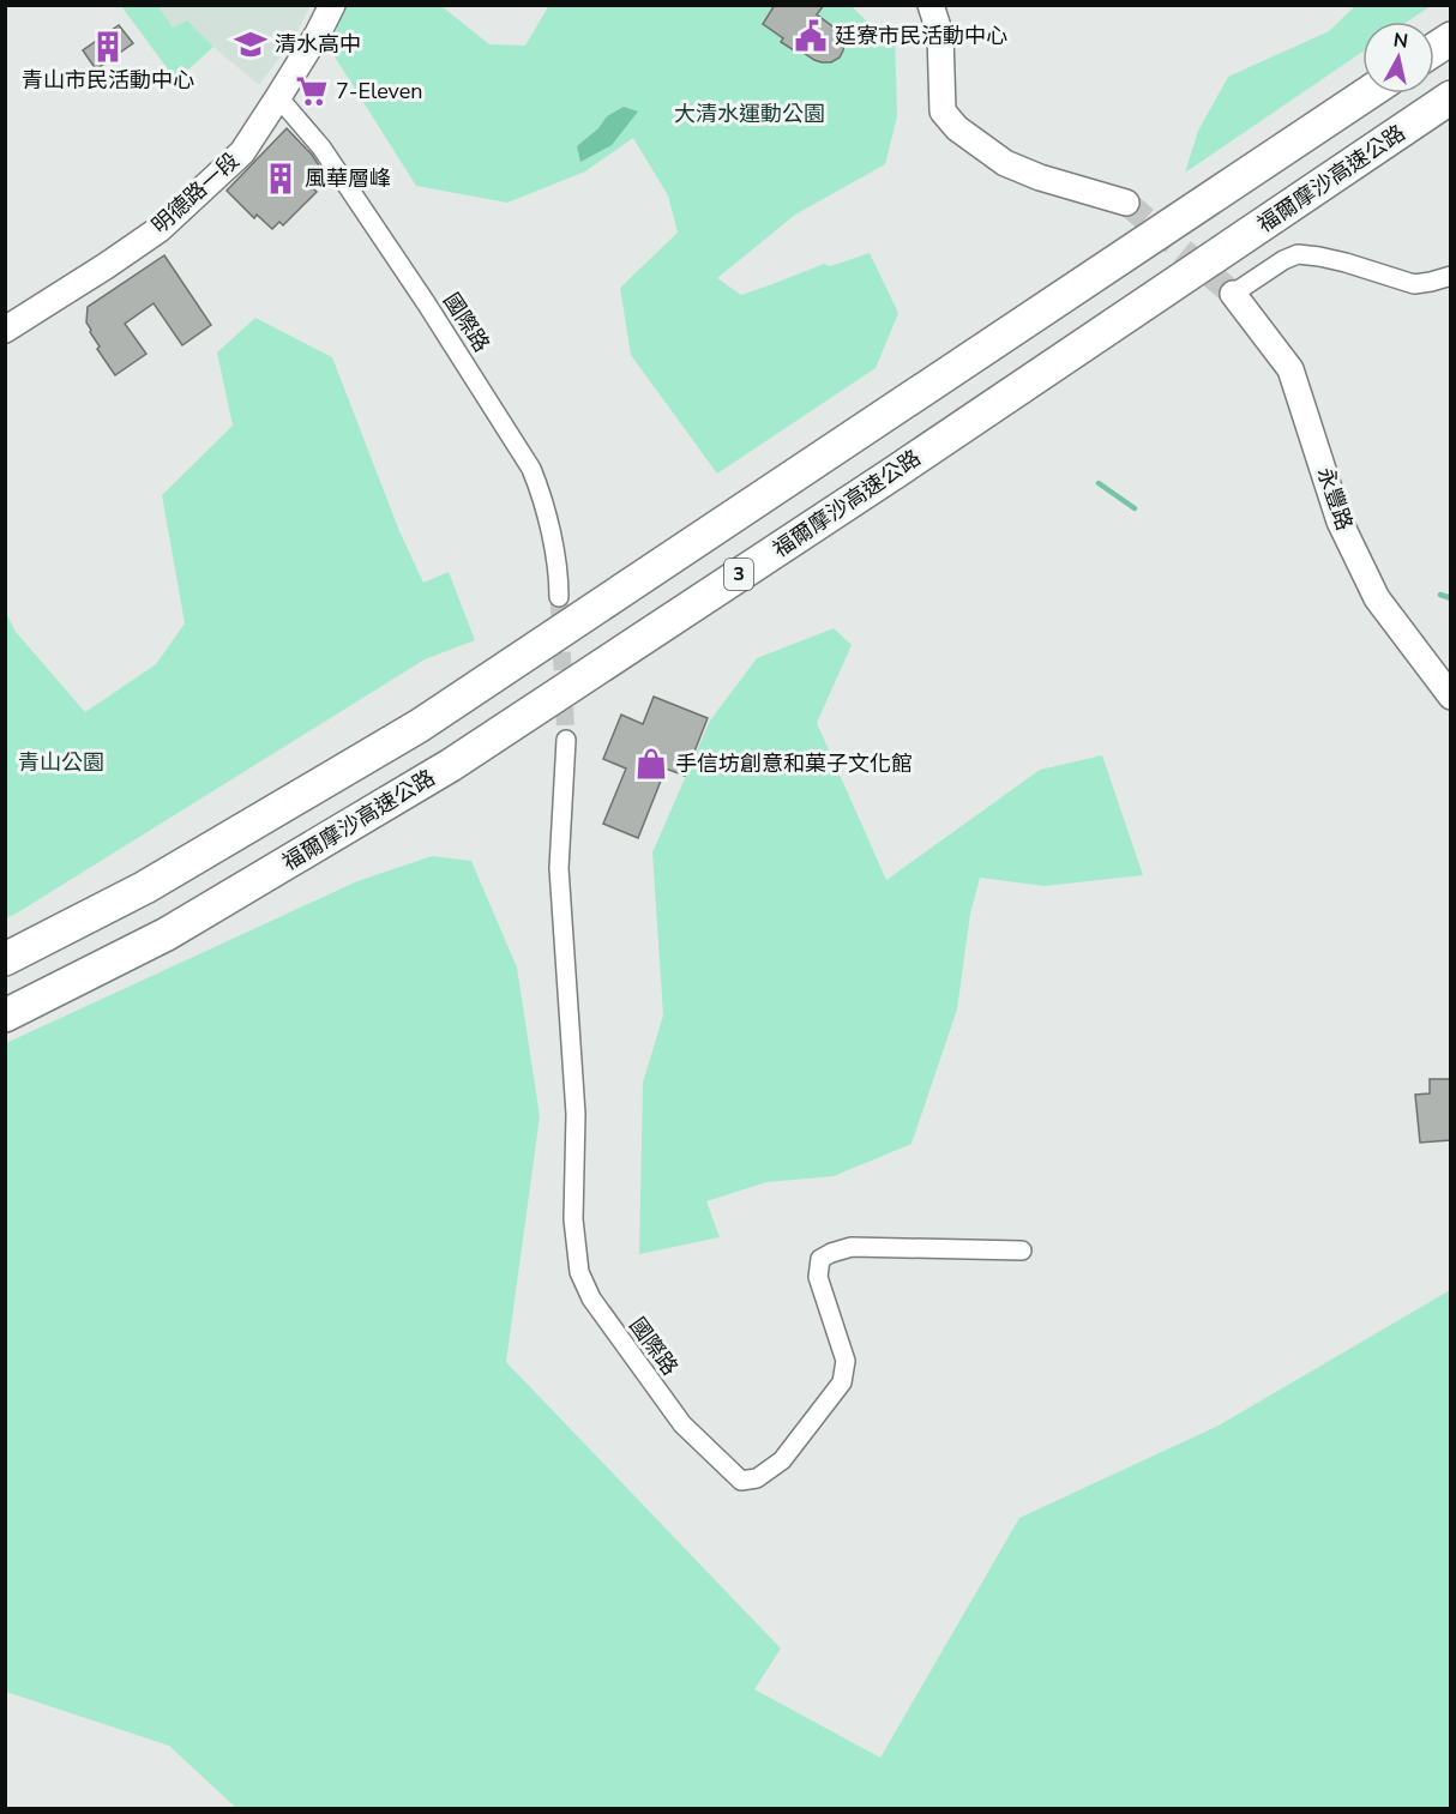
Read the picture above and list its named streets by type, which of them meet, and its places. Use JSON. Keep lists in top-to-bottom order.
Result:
{
  "streets": {
    "highway": ["福爾摩沙高速公路", "3"],
    "street": ["明德路一段", "國際路", "永豐路"]
  },
  "crossings": [
    ["明德路一段", "國際路"]
  ],
  "parks": ["大清水運動公園", "青山公園"],
  "places": {
    "public building": ["廷寮市民活動中心"],
    "school or university": ["清水高中"],
    "building": ["青山市民活動中心", "風華層峰"],
    "supermarket": ["7-Eleven"],
    "shop": ["手信坊創意和菓子文化館"]
  },
  "north": "top"
}
